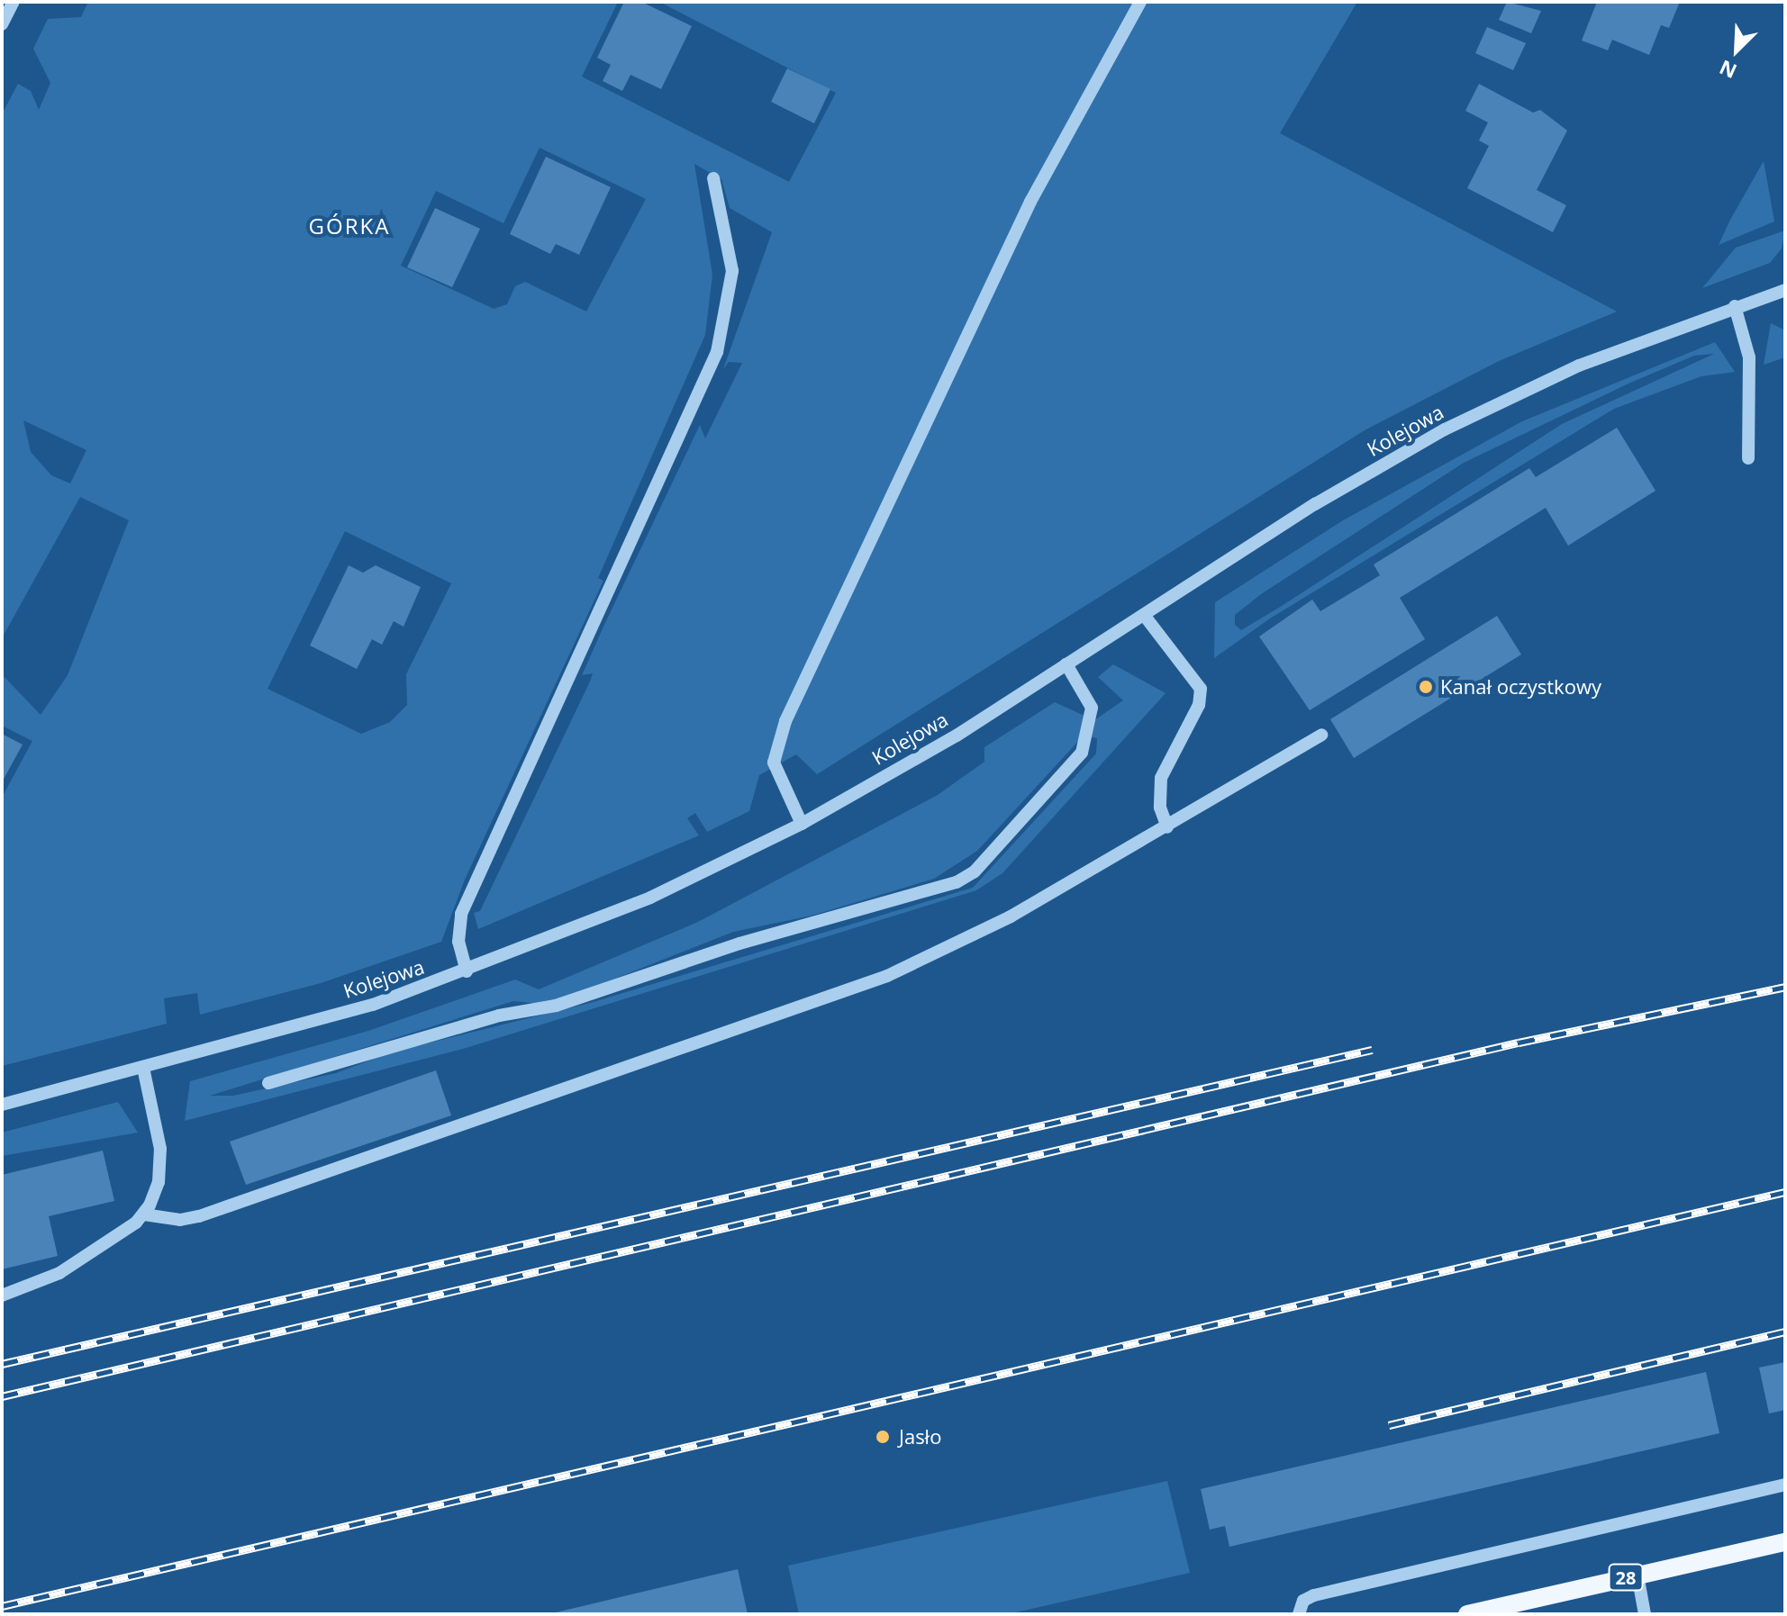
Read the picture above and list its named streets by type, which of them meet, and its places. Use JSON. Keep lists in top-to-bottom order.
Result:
{
  "streets": {
    "main road": ["28"],
    "street": ["Kolejowa"]
  },
  "districts": ["GÓRKA"],
  "places": ["Kanał oczystkowy", "Jasło"],
  "north": "bottom left"
}
